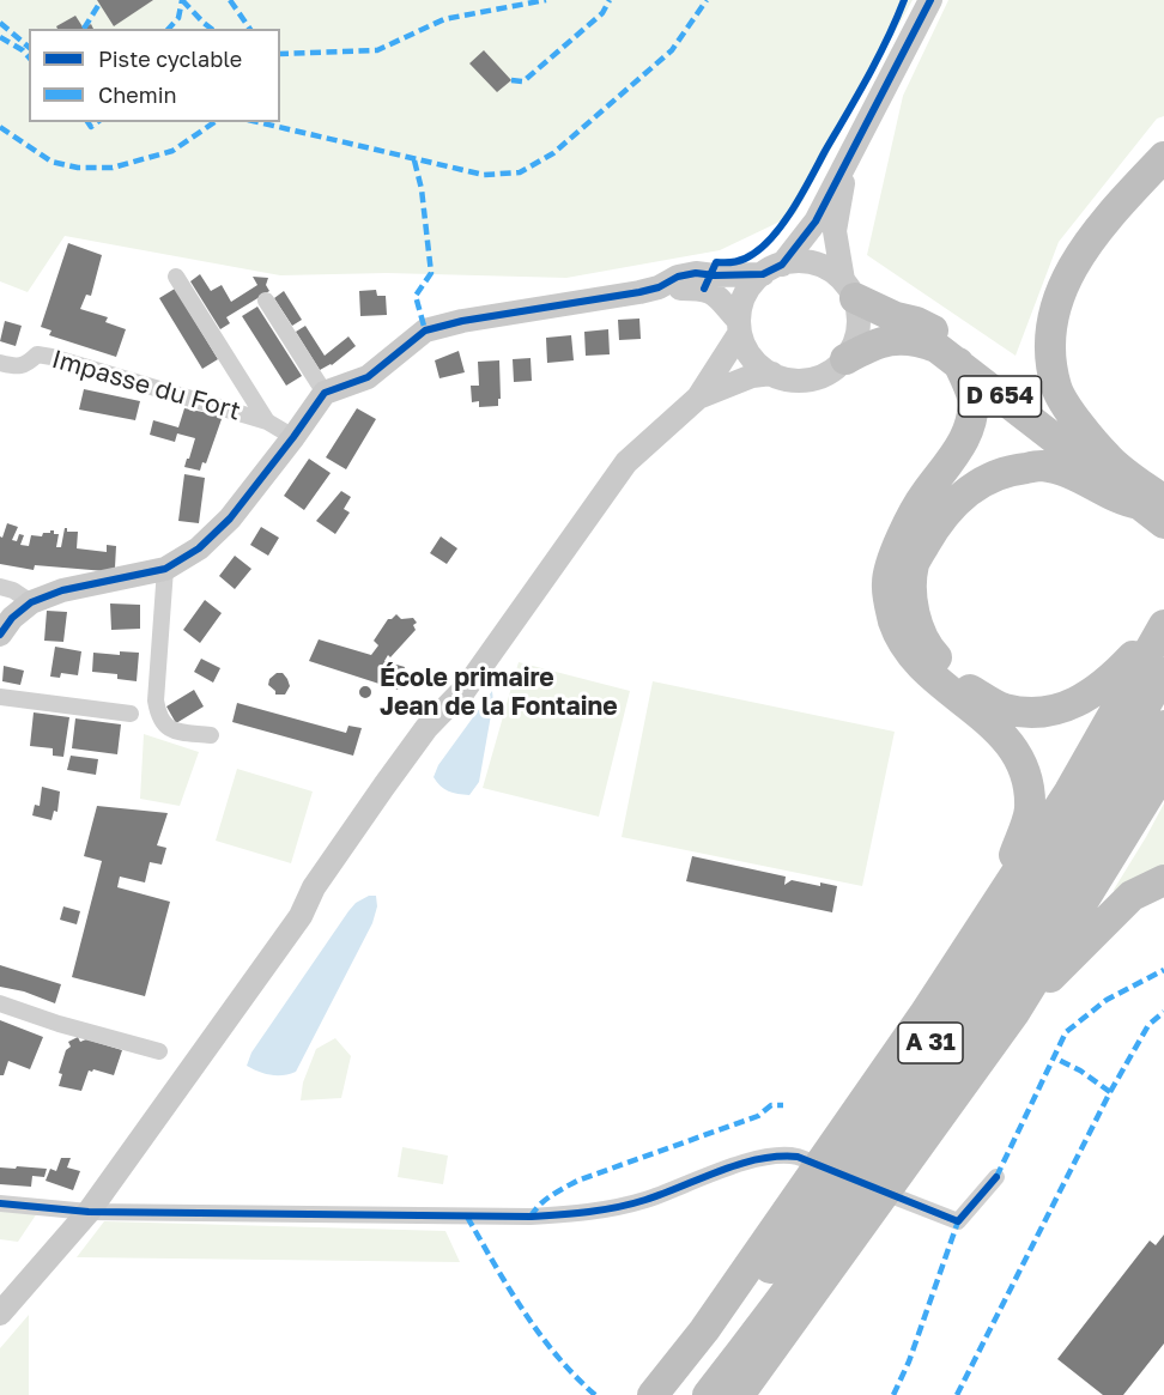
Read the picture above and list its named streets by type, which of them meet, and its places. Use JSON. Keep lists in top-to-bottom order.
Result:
{
  "streets": {
    "highway": ["D 654", "A 31"],
    "street": ["Impasse du Fort"]
  },
  "places": ["École primaire Jean de la Fontaine"],
  "legend": ["Piste cyclable", "Chemin"]
}
